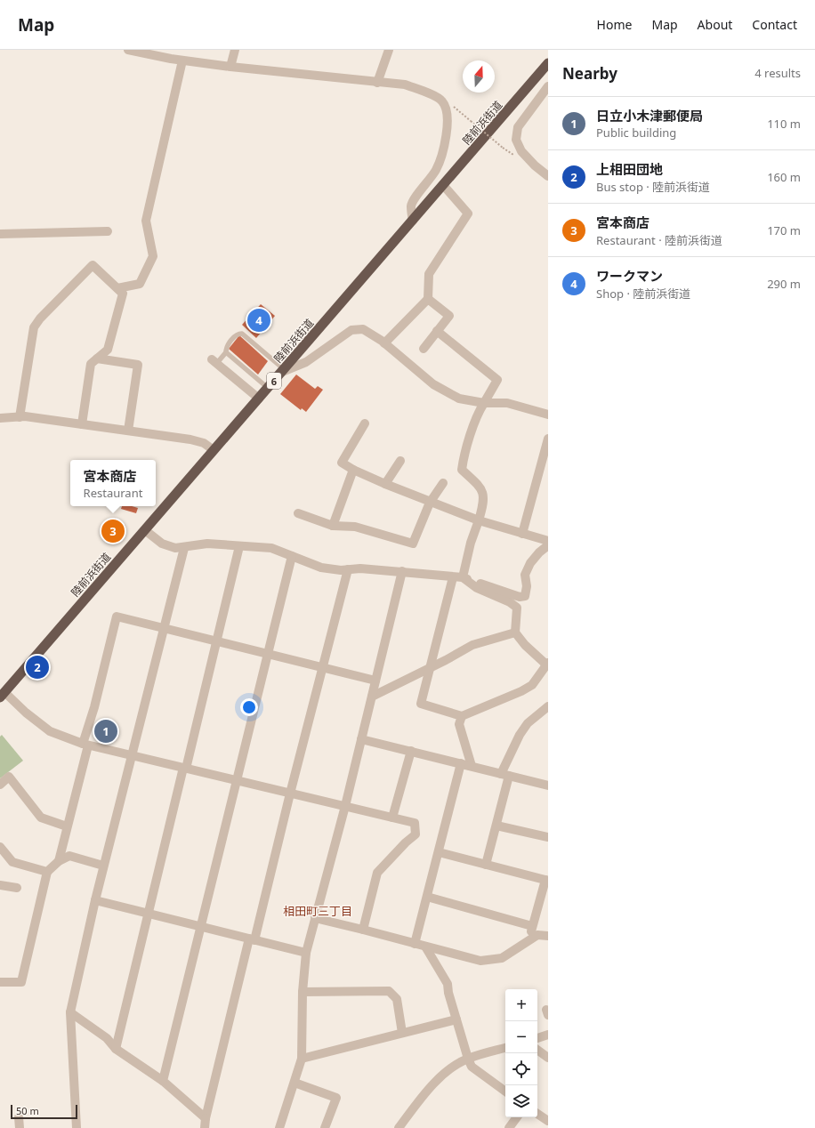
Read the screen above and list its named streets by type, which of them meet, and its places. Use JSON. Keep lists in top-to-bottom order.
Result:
{
  "streets": {
    "highway": ["陸前浜街道", "6"]
  },
  "districts": ["相田町三丁目"],
  "scale_bar": "50 m",
  "north": "top",
  "page": {
    "header": "Map",
    "nav": [
      "Home",
      "Map",
      "About",
      "Contact"
    ],
    "heading": ["Nearby", "4 results"],
    "list": [
      {
        "mark": "1",
        "name": "日立小木津郵便局",
        "note": "Public building",
        "value": "110 m"
      },
      {
        "mark": "2",
        "name": "上相田団地",
        "note": "Bus stop · 陸前浜街道",
        "value": "160 m"
      },
      {
        "mark": "3",
        "name": "宮本商店",
        "note": "Restaurant · 陸前浜街道",
        "value": "170 m"
      },
      {
        "mark": "4",
        "name": "ワークマン",
        "note": "Shop · 陸前浜街道",
        "value": "290 m"
      }
    ],
    "pins": [
      "4",
      "3",
      "2",
      "1"
    ],
    "popup": ["宮本商店", "Restaurant"],
    "map_buttons": ["+", "−"],
    "scale": "50 m"
  }
}
